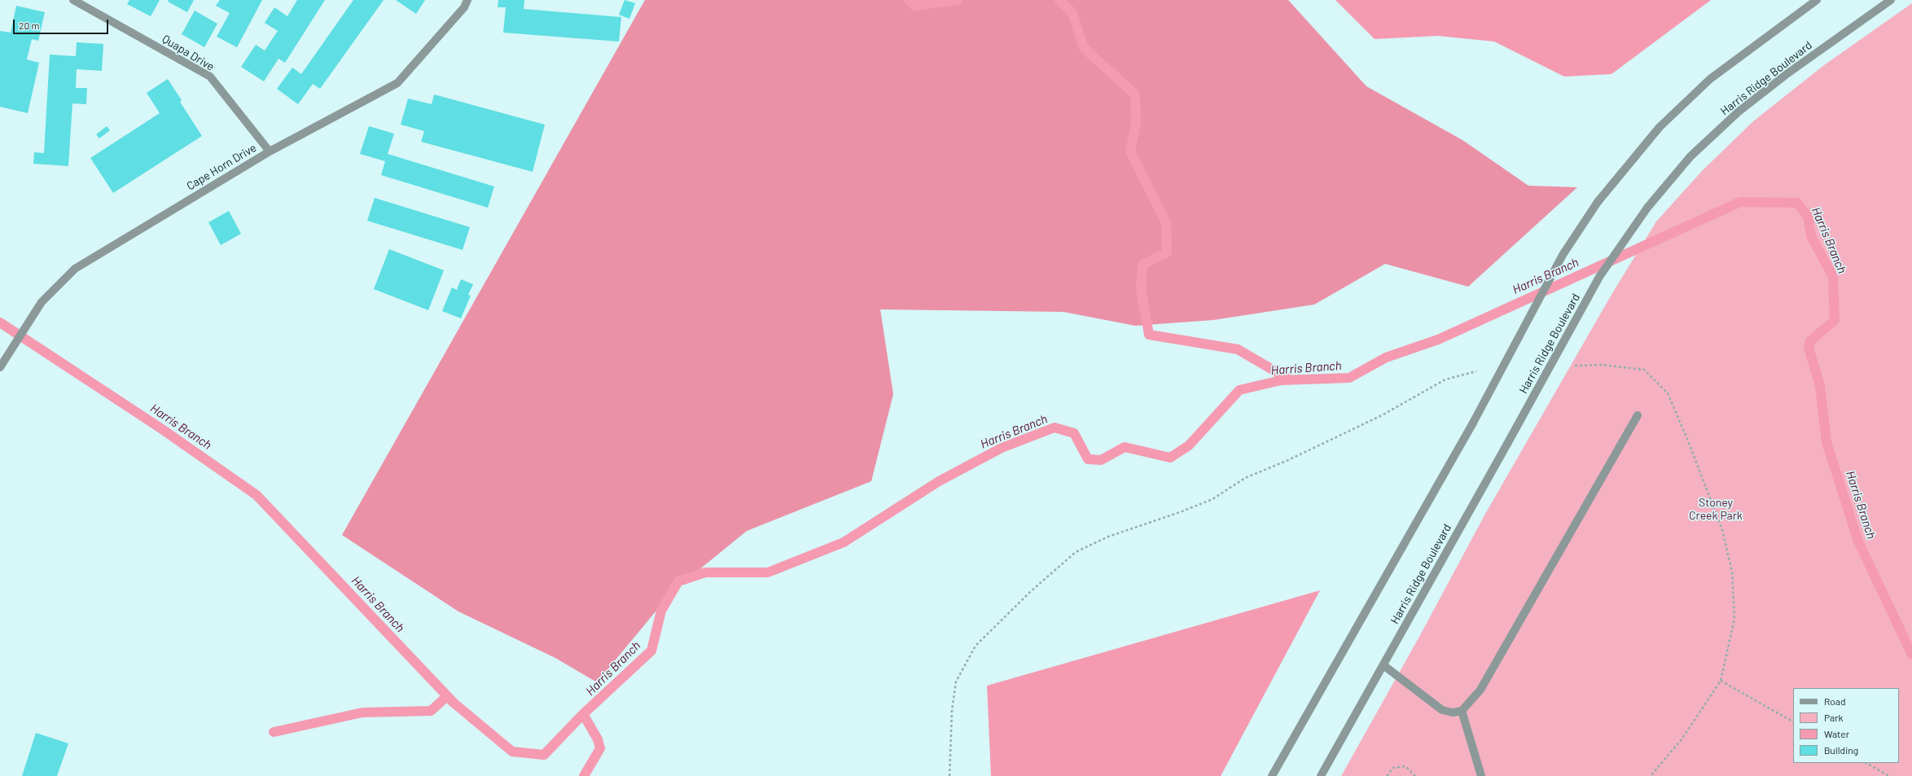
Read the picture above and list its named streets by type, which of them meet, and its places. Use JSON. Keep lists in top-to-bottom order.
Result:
{
  "streets": {
    "street": ["Quapa Drive", "Harris Ridge Boulevard", "Cape Horn Drive"]
  },
  "crossings": [
    ["Quapa Drive", "Cape Horn Drive"]
  ],
  "water": ["Harris Branch"],
  "parks": ["Stoney Creek Park"],
  "legend": [
    "Road",
    "Park",
    "Water",
    "Building"
  ],
  "scale_bar": "20 m"
}
